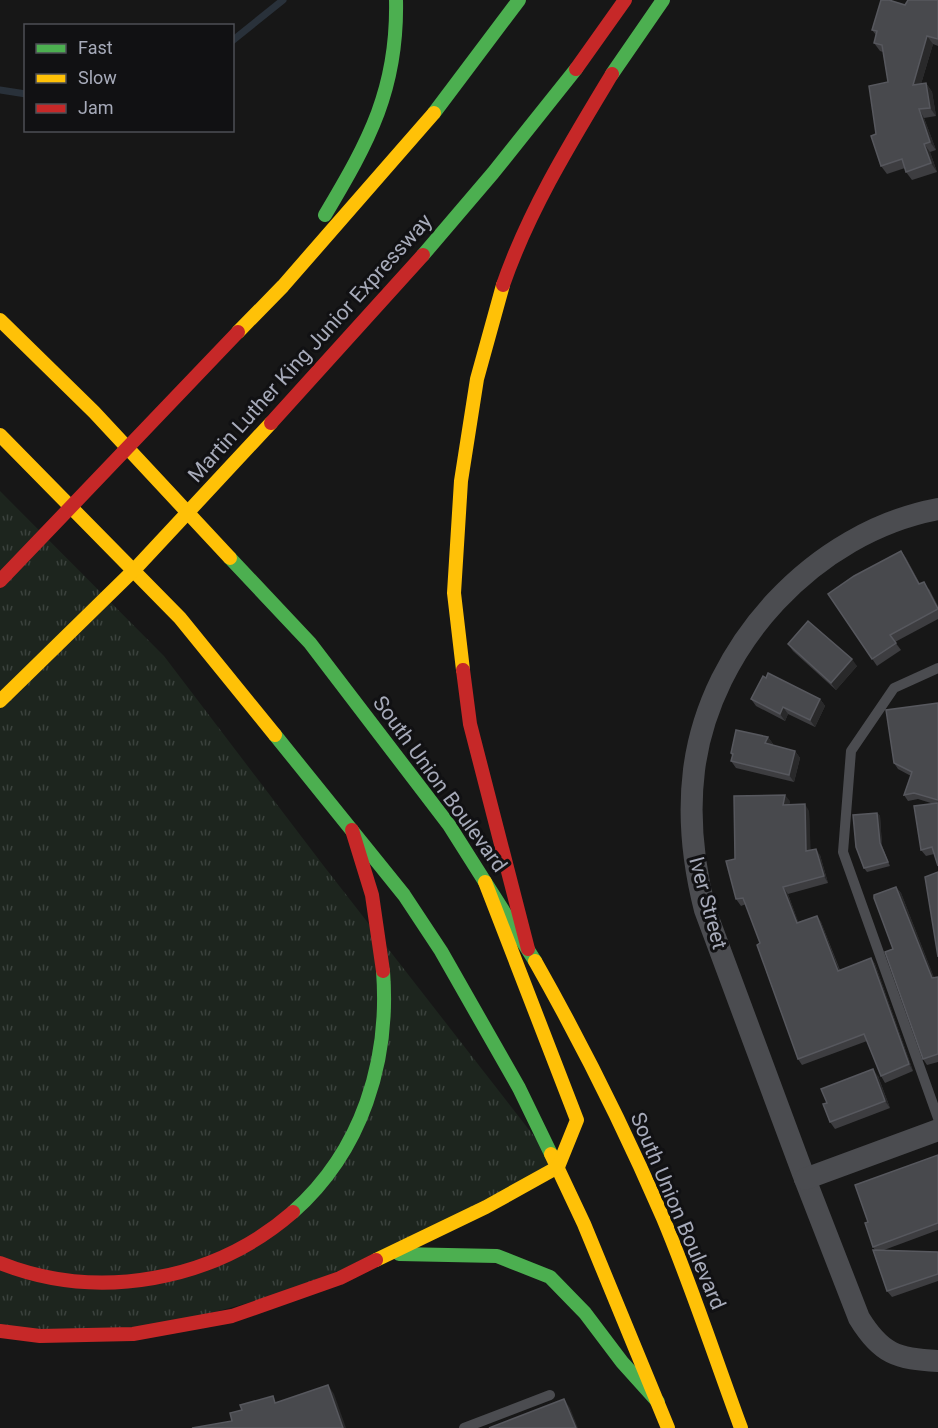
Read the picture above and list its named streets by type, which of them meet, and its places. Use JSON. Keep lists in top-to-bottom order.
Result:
{
  "streets": {
    "main road": ["Martin Luther King Junior Expressway", "South Union Boulevard"],
    "street": ["Iver Street"]
  },
  "legend": ["Fast", "Slow", "Jam"]
}
